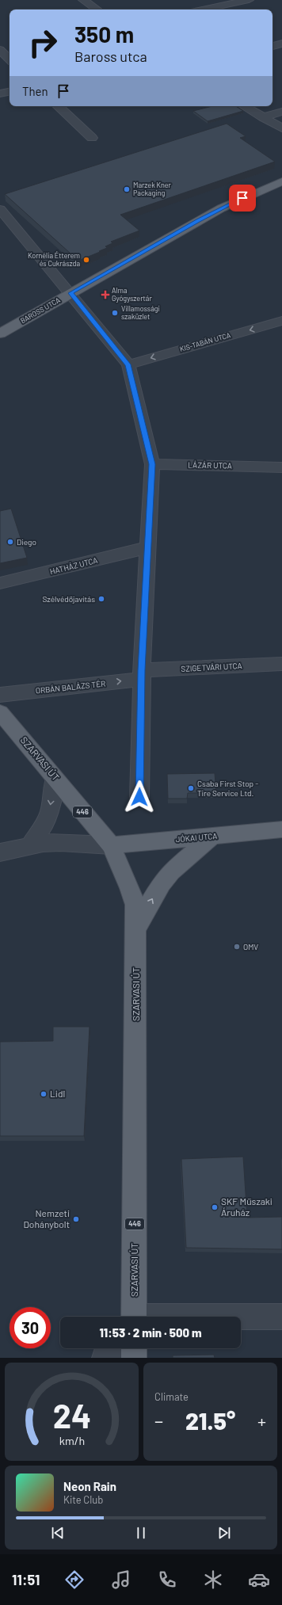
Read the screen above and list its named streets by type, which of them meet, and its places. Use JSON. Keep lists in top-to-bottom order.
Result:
{
  "streets": {
    "main road": [
      "BAROSS UTCA",
      "SZARVASI ÚT",
      "446",
      "JÓKAI UTCA"
    ],
    "street": [
      "KIS-TABÁN UTCA",
      "LÁZÁR UTCA",
      "HATHÁZ UTCA",
      "SZIGETVÁRI UTCA",
      "ORBÁN BALÁZS TÉR"
    ]
  },
  "crossings": [
    ["SZIGETVÁRI UTCA", "ORBÁN BALÁZS TÉR"],
    ["SZARVASI ÚT", "JÓKAI UTCA"]
  ],
  "one_way": ["KIS-TABÁN UTCA"],
  "places": {
    "other": [
      "Marzek Kner Packaging",
      "Kornélia Étterem és Cukrászda",
      "Villamossági szaküzlet",
      "Diego",
      "Szélvédőjavítás",
      "Csaba First Stop - Tire Service Ltd.",
      "OMV",
      "Lidl",
      "SKF Műszaki Áruház",
      "Nemzeti Dohánybolt"
    ],
    "health": ["Alma Gyógyszertár"]
  },
  "page": {
    "turn": ["350 m", "Baross utca"],
    "then": "Then",
    "limit": "30",
    "trip": "11:53 · 2 min · 500 m",
    "tile": "Climate",
    "heat": ["−", "21.5°", "+"],
    "song": ["Neon Rain", "Kite Club"],
    "tabs": "11:51",
    "gauge": ["24", "km/h"]
  }
}
